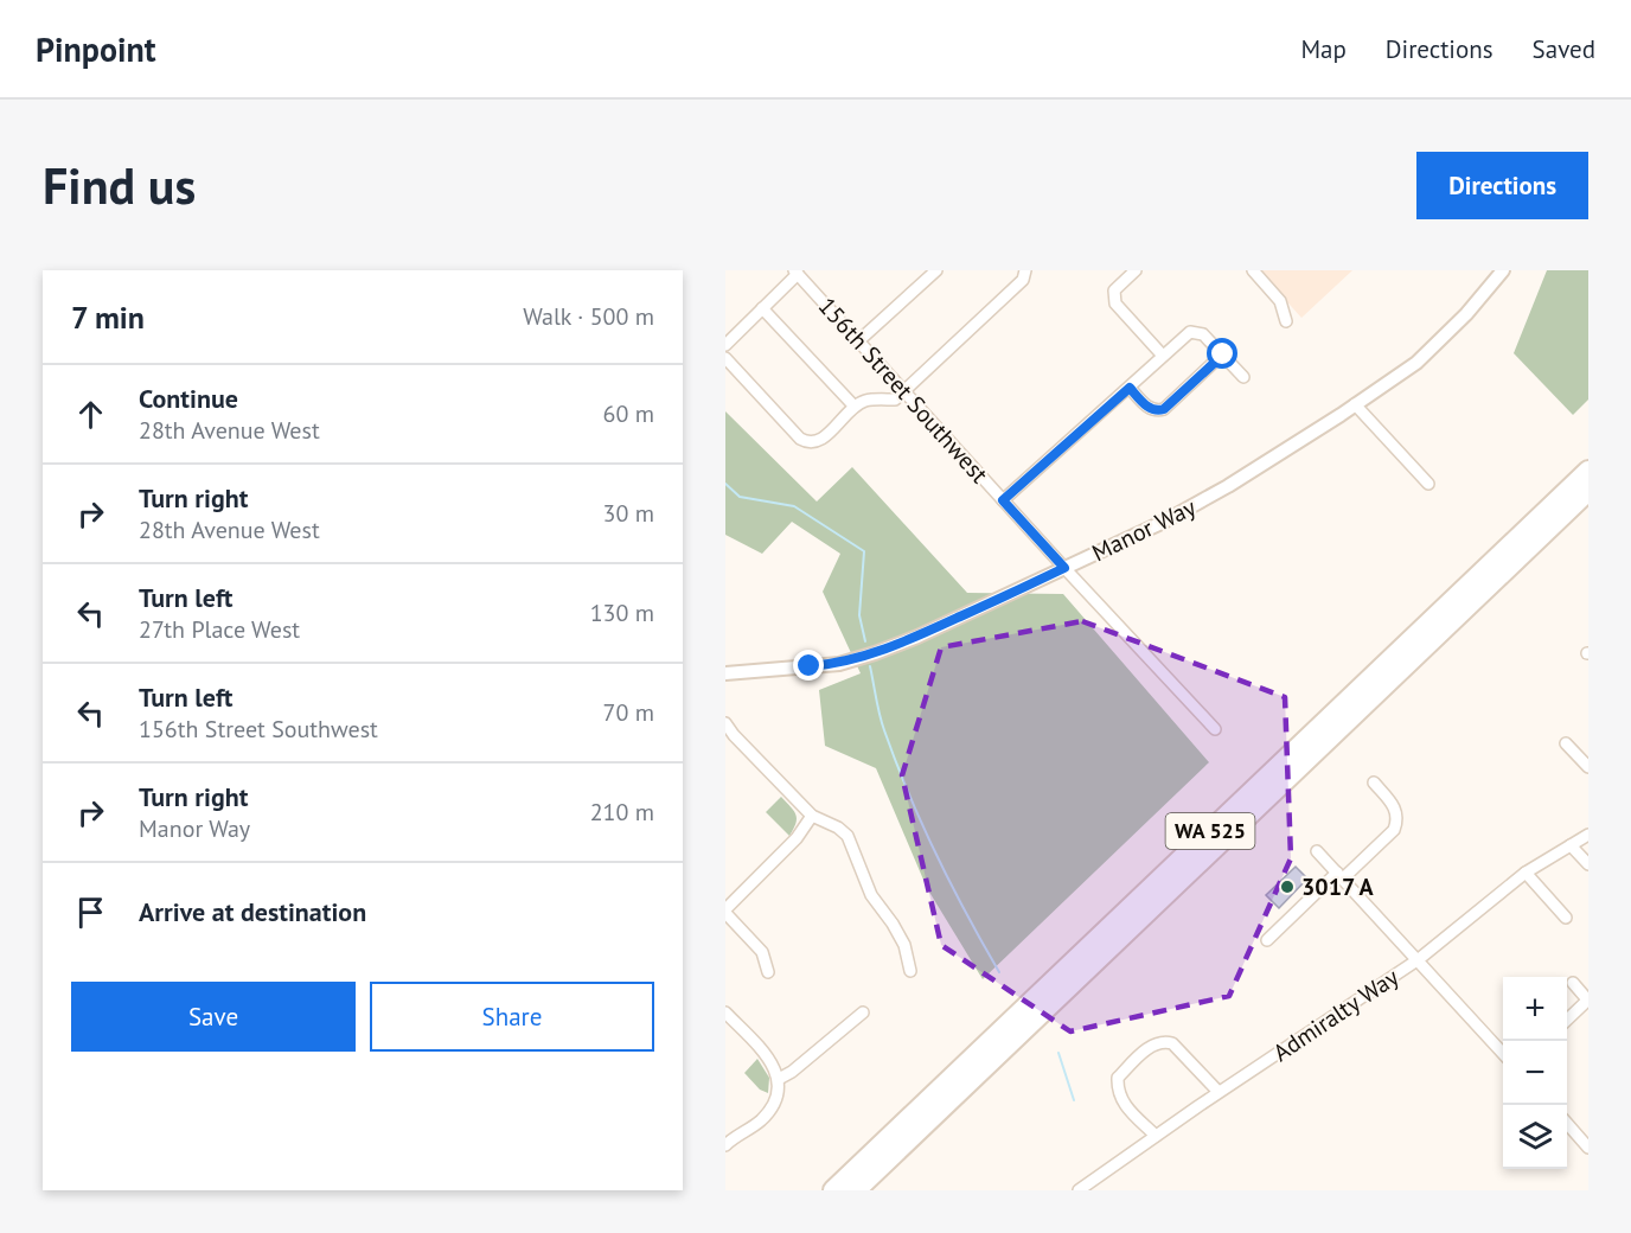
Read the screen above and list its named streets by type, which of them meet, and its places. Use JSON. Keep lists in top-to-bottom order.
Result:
{
  "streets": {
    "highway": ["WA 525"],
    "street": ["156th Street Southwest", "Manor Way", "Admiralty Way"]
  },
  "crossings": [
    ["156th Street Southwest", "Manor Way"]
  ],
  "places": ["3017 A"],
  "page": {
    "header": "Pinpoint",
    "nav": ["Map", "Directions", "Saved"],
    "buttons": [
      "Directions",
      ["Save", "Share"]
    ],
    "title": "Find us",
    "heading": ["7 min", "Walk · 500 m"],
    "list": [
      ["Continue", "28th Avenue West", "60 m"],
      ["Turn right", "28th Avenue West", "30 m"],
      ["Turn left", "27th Place West", "130 m"],
      ["Turn left", "156th Street Southwest", "70 m"],
      ["Turn right", "Manor Way", "210 m"],
      "Arrive at destination"
    ],
    "map_buttons": ["+", "−"]
  }
}
